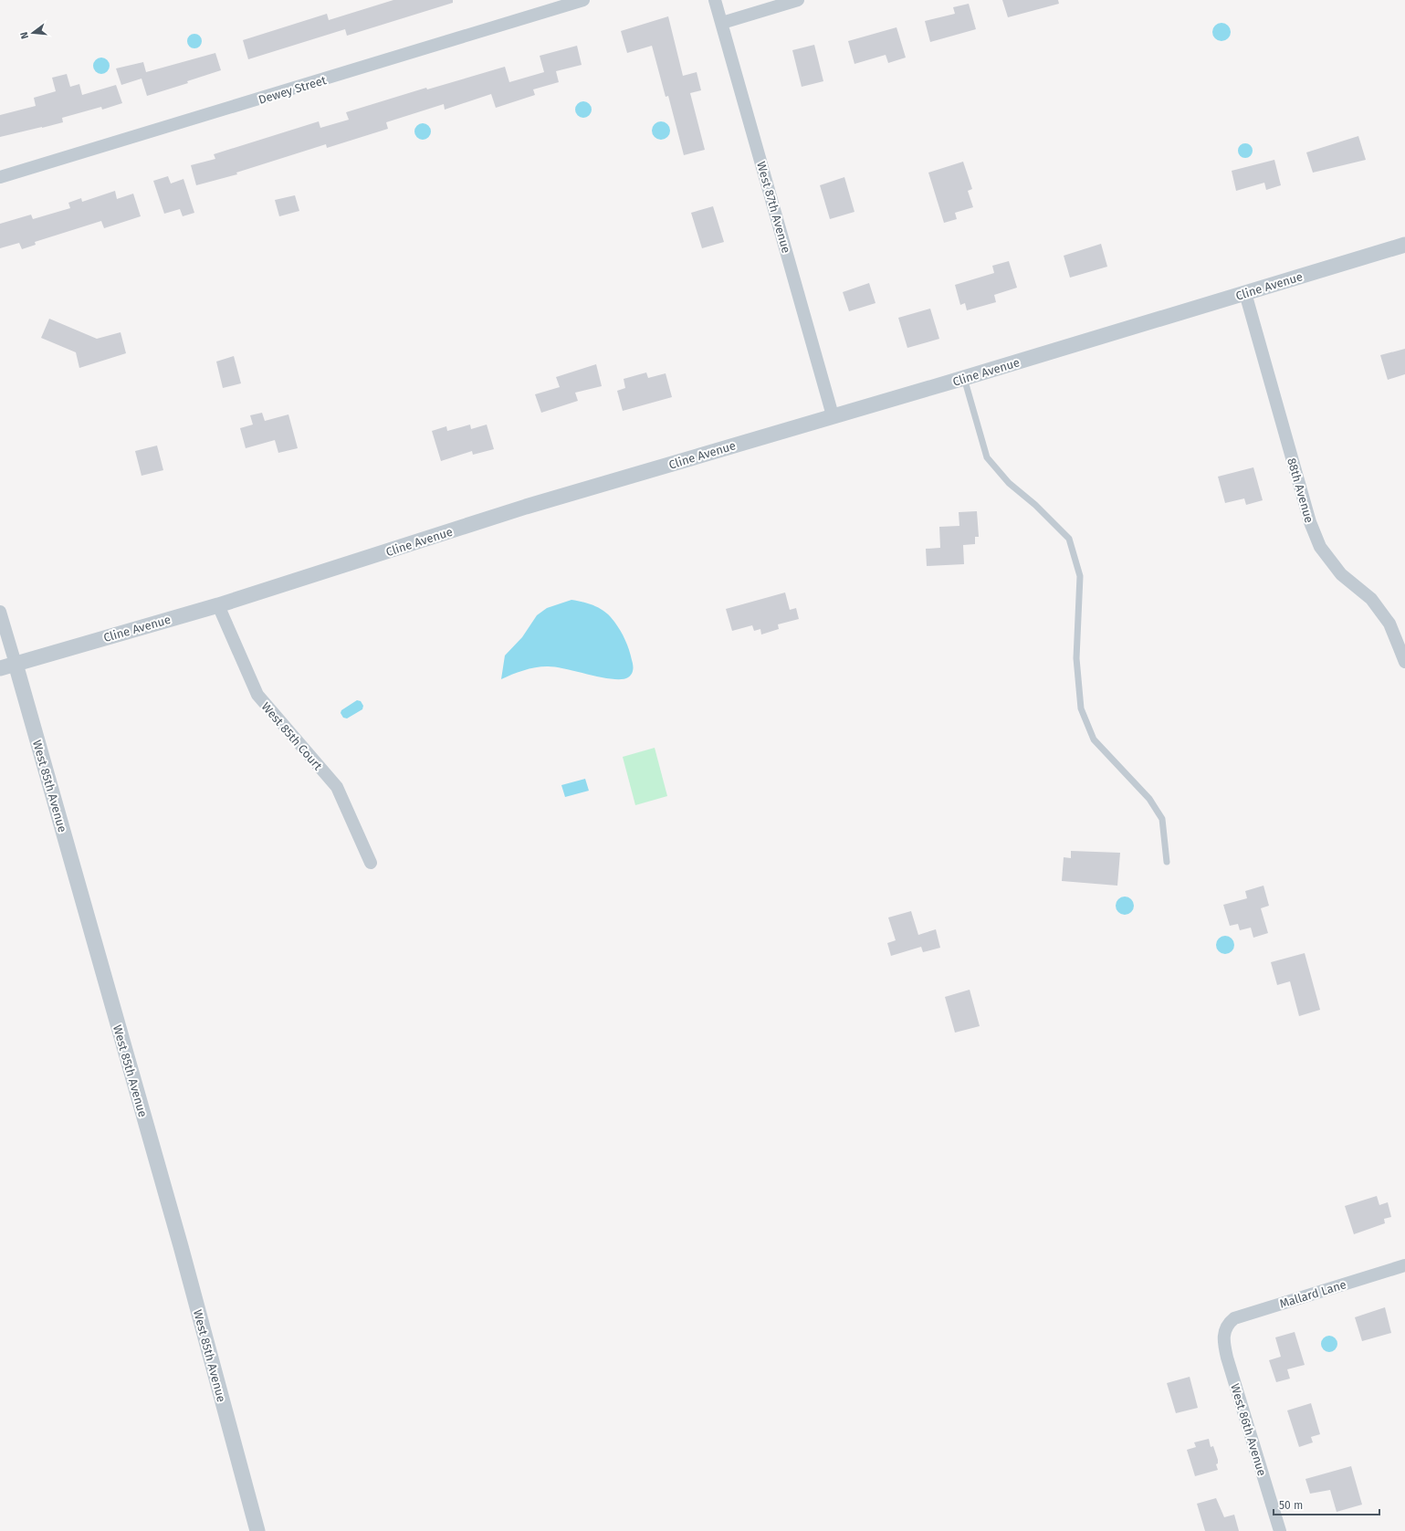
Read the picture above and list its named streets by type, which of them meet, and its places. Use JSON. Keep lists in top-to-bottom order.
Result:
{
  "streets": {
    "street": [
      "Dewey Street",
      "West 87th Avenue",
      "Cline Avenue",
      "88th Avenue",
      "West 85th Court",
      "West 85th Avenue",
      "Mallard Lane",
      "West 86th Avenue"
    ]
  },
  "crossings": [
    ["West 87th Avenue", "Cline Avenue"],
    ["Cline Avenue", "88th Avenue"],
    ["Cline Avenue", "West 85th Court"],
    ["Cline Avenue", "West 85th Avenue"],
    ["Mallard Lane", "West 86th Avenue"]
  ],
  "scale_bar": "50 m",
  "north": "left"
}
